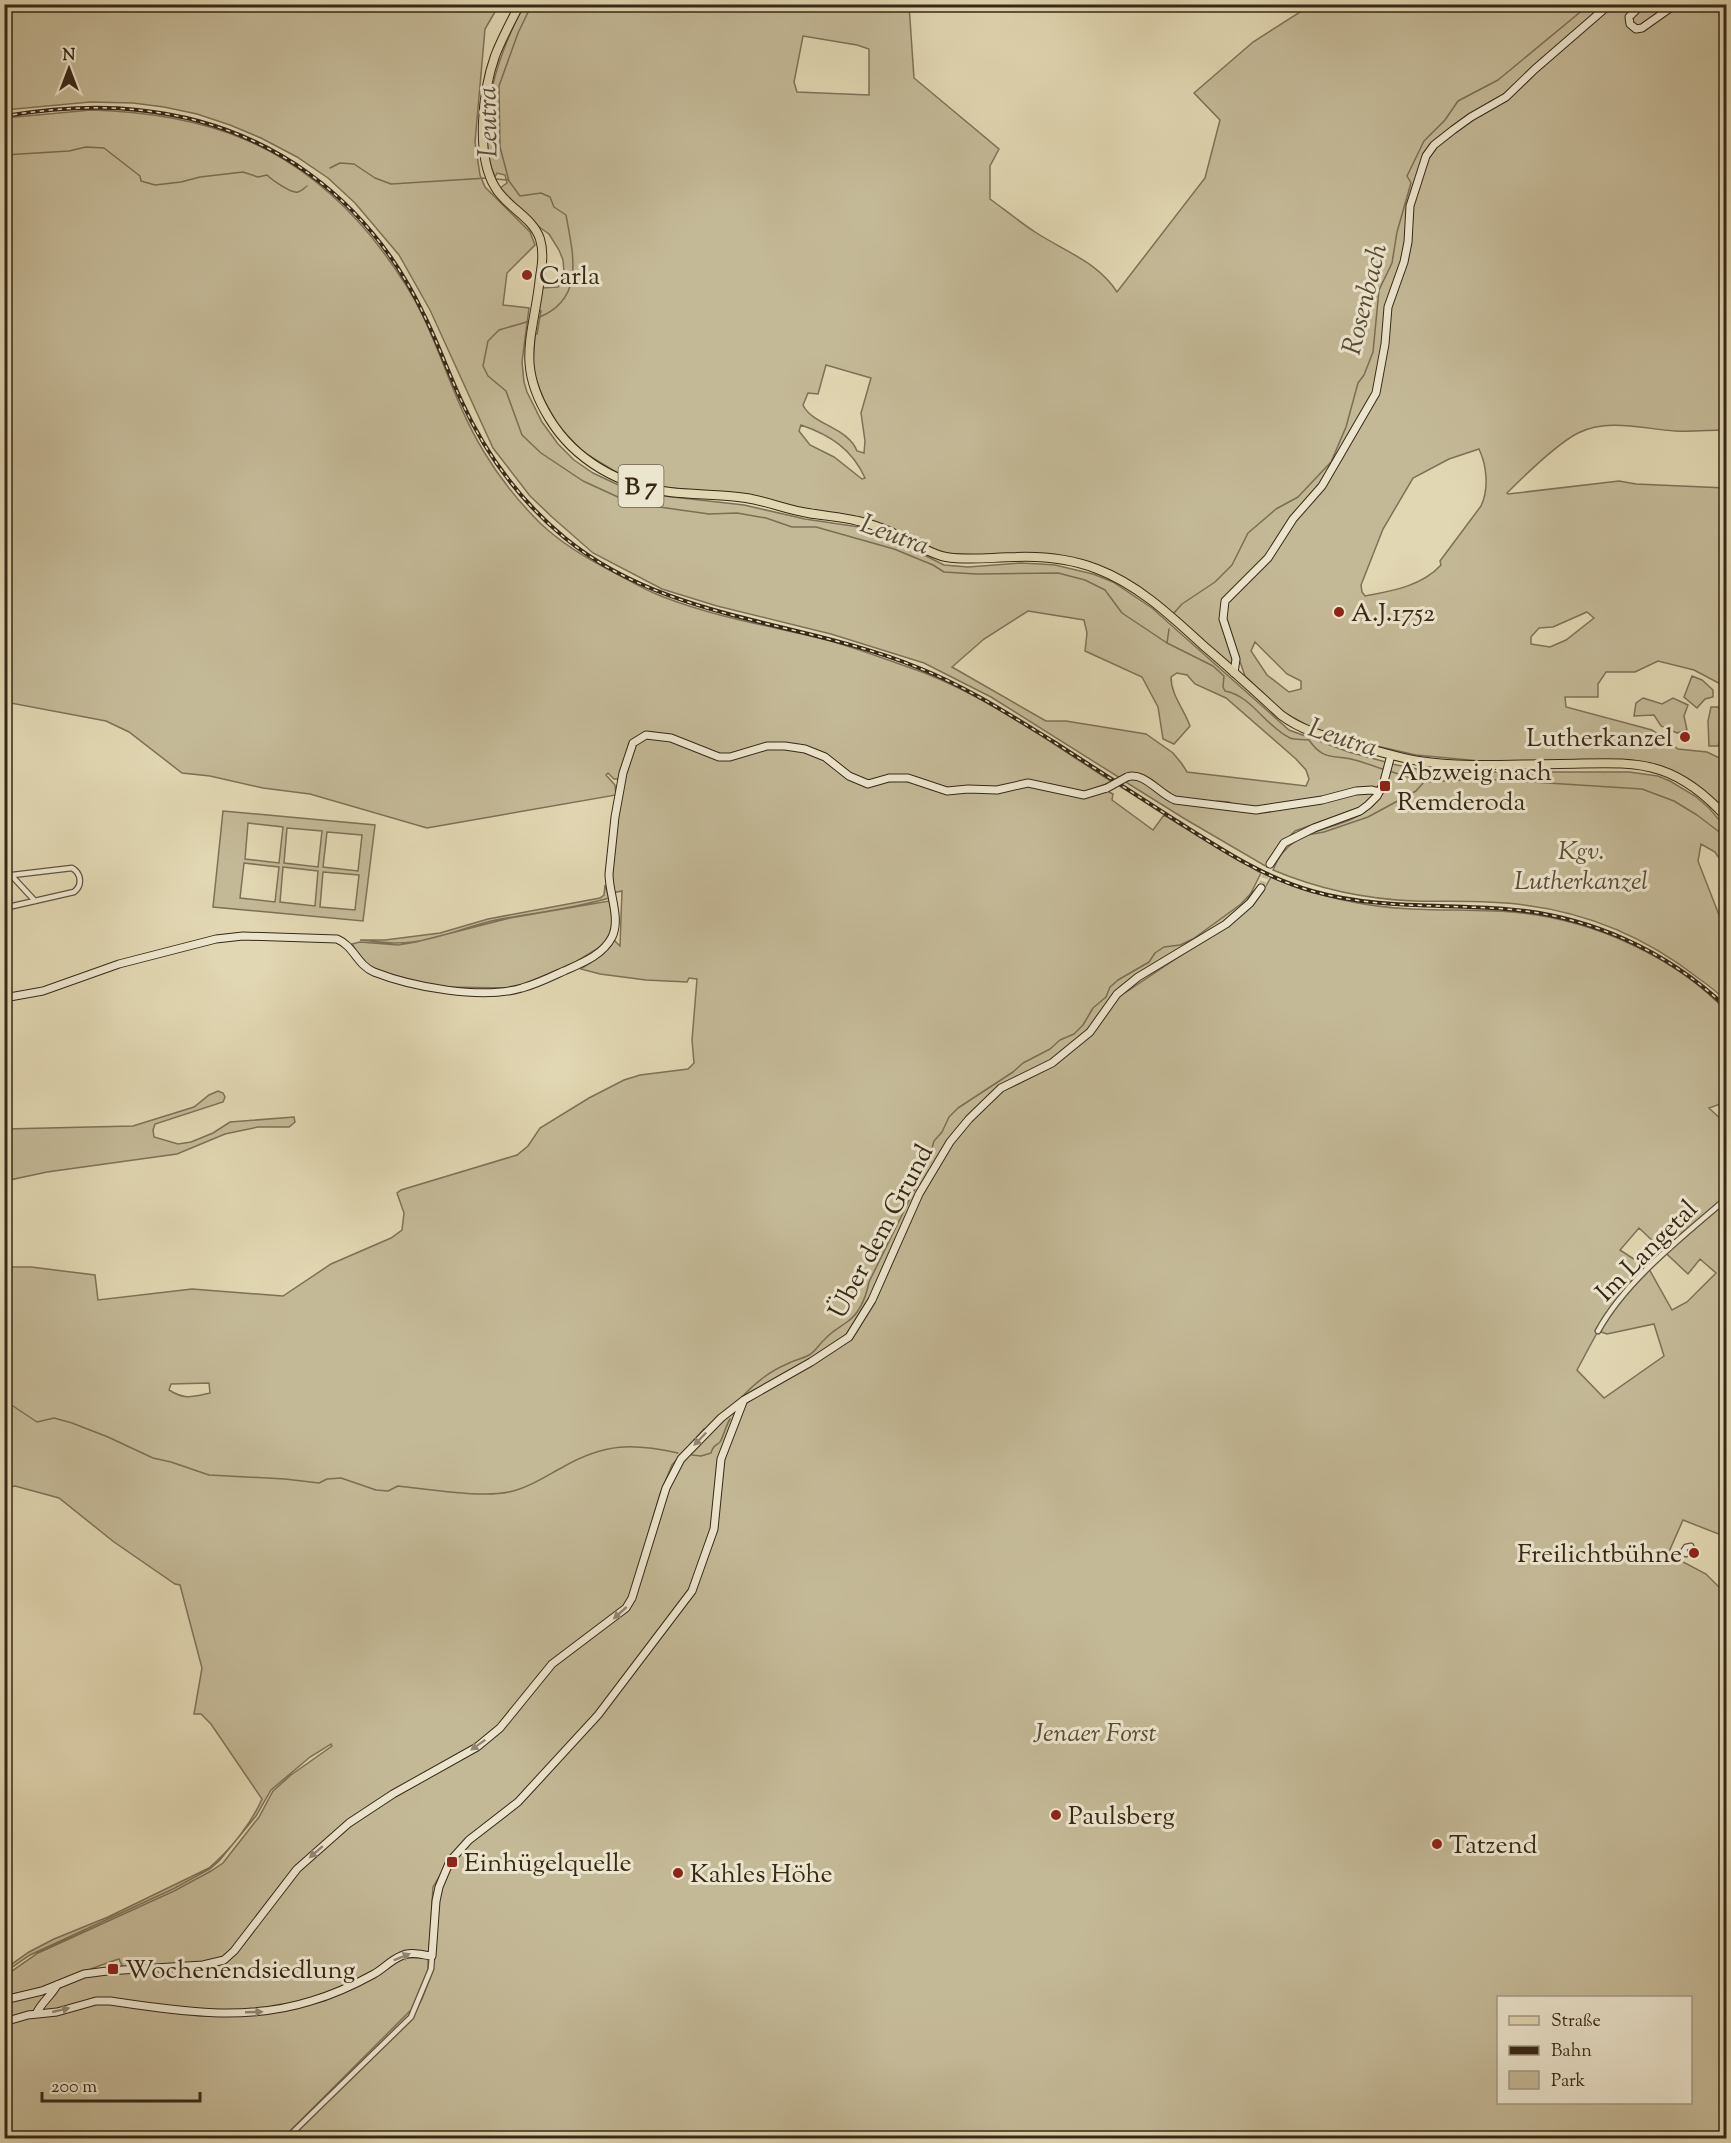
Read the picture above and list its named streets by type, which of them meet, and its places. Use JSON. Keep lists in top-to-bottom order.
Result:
{
  "streets": {
    "main road": ["B 7"],
    "street": ["Über dem Grund", "Im Langetal"]
  },
  "water": ["Leutra", "Rosenbach"],
  "parks": ["Kgv. Lutherkanzel", "Jenaer Forst"],
  "places": {
    "other": [
      "Carla",
      "A.J.1752",
      "Lutherkanzel",
      "Freilichtbühne",
      "Paulsberg",
      "Tatzend",
      "Kahles Höhe"
    ],
    "transit": ["Abzweig nach Remderoda", "Einhügelquelle", "Wochenendsiedlung"]
  },
  "legend": ["Straße", "Bahn", "Park"],
  "scale_bar": "200 m",
  "north": "top"
}
